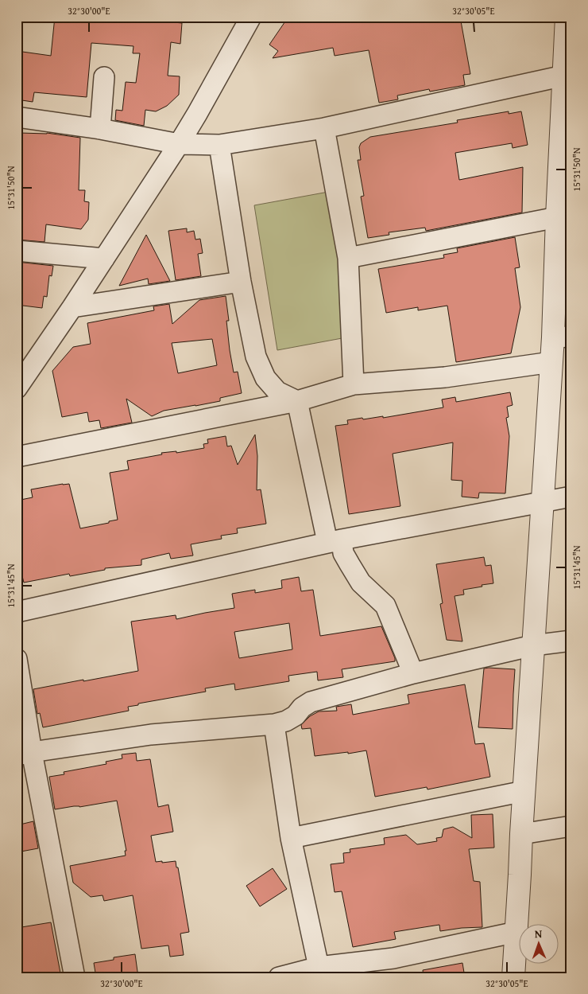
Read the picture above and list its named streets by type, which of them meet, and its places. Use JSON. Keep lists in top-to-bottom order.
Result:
{
  "north": "top",
  "coordinates": [
    "32°30'00\"E",
    "32°30'05\"E",
    "15°31'50\"N",
    "15°31'45\"N"
  ]
}
